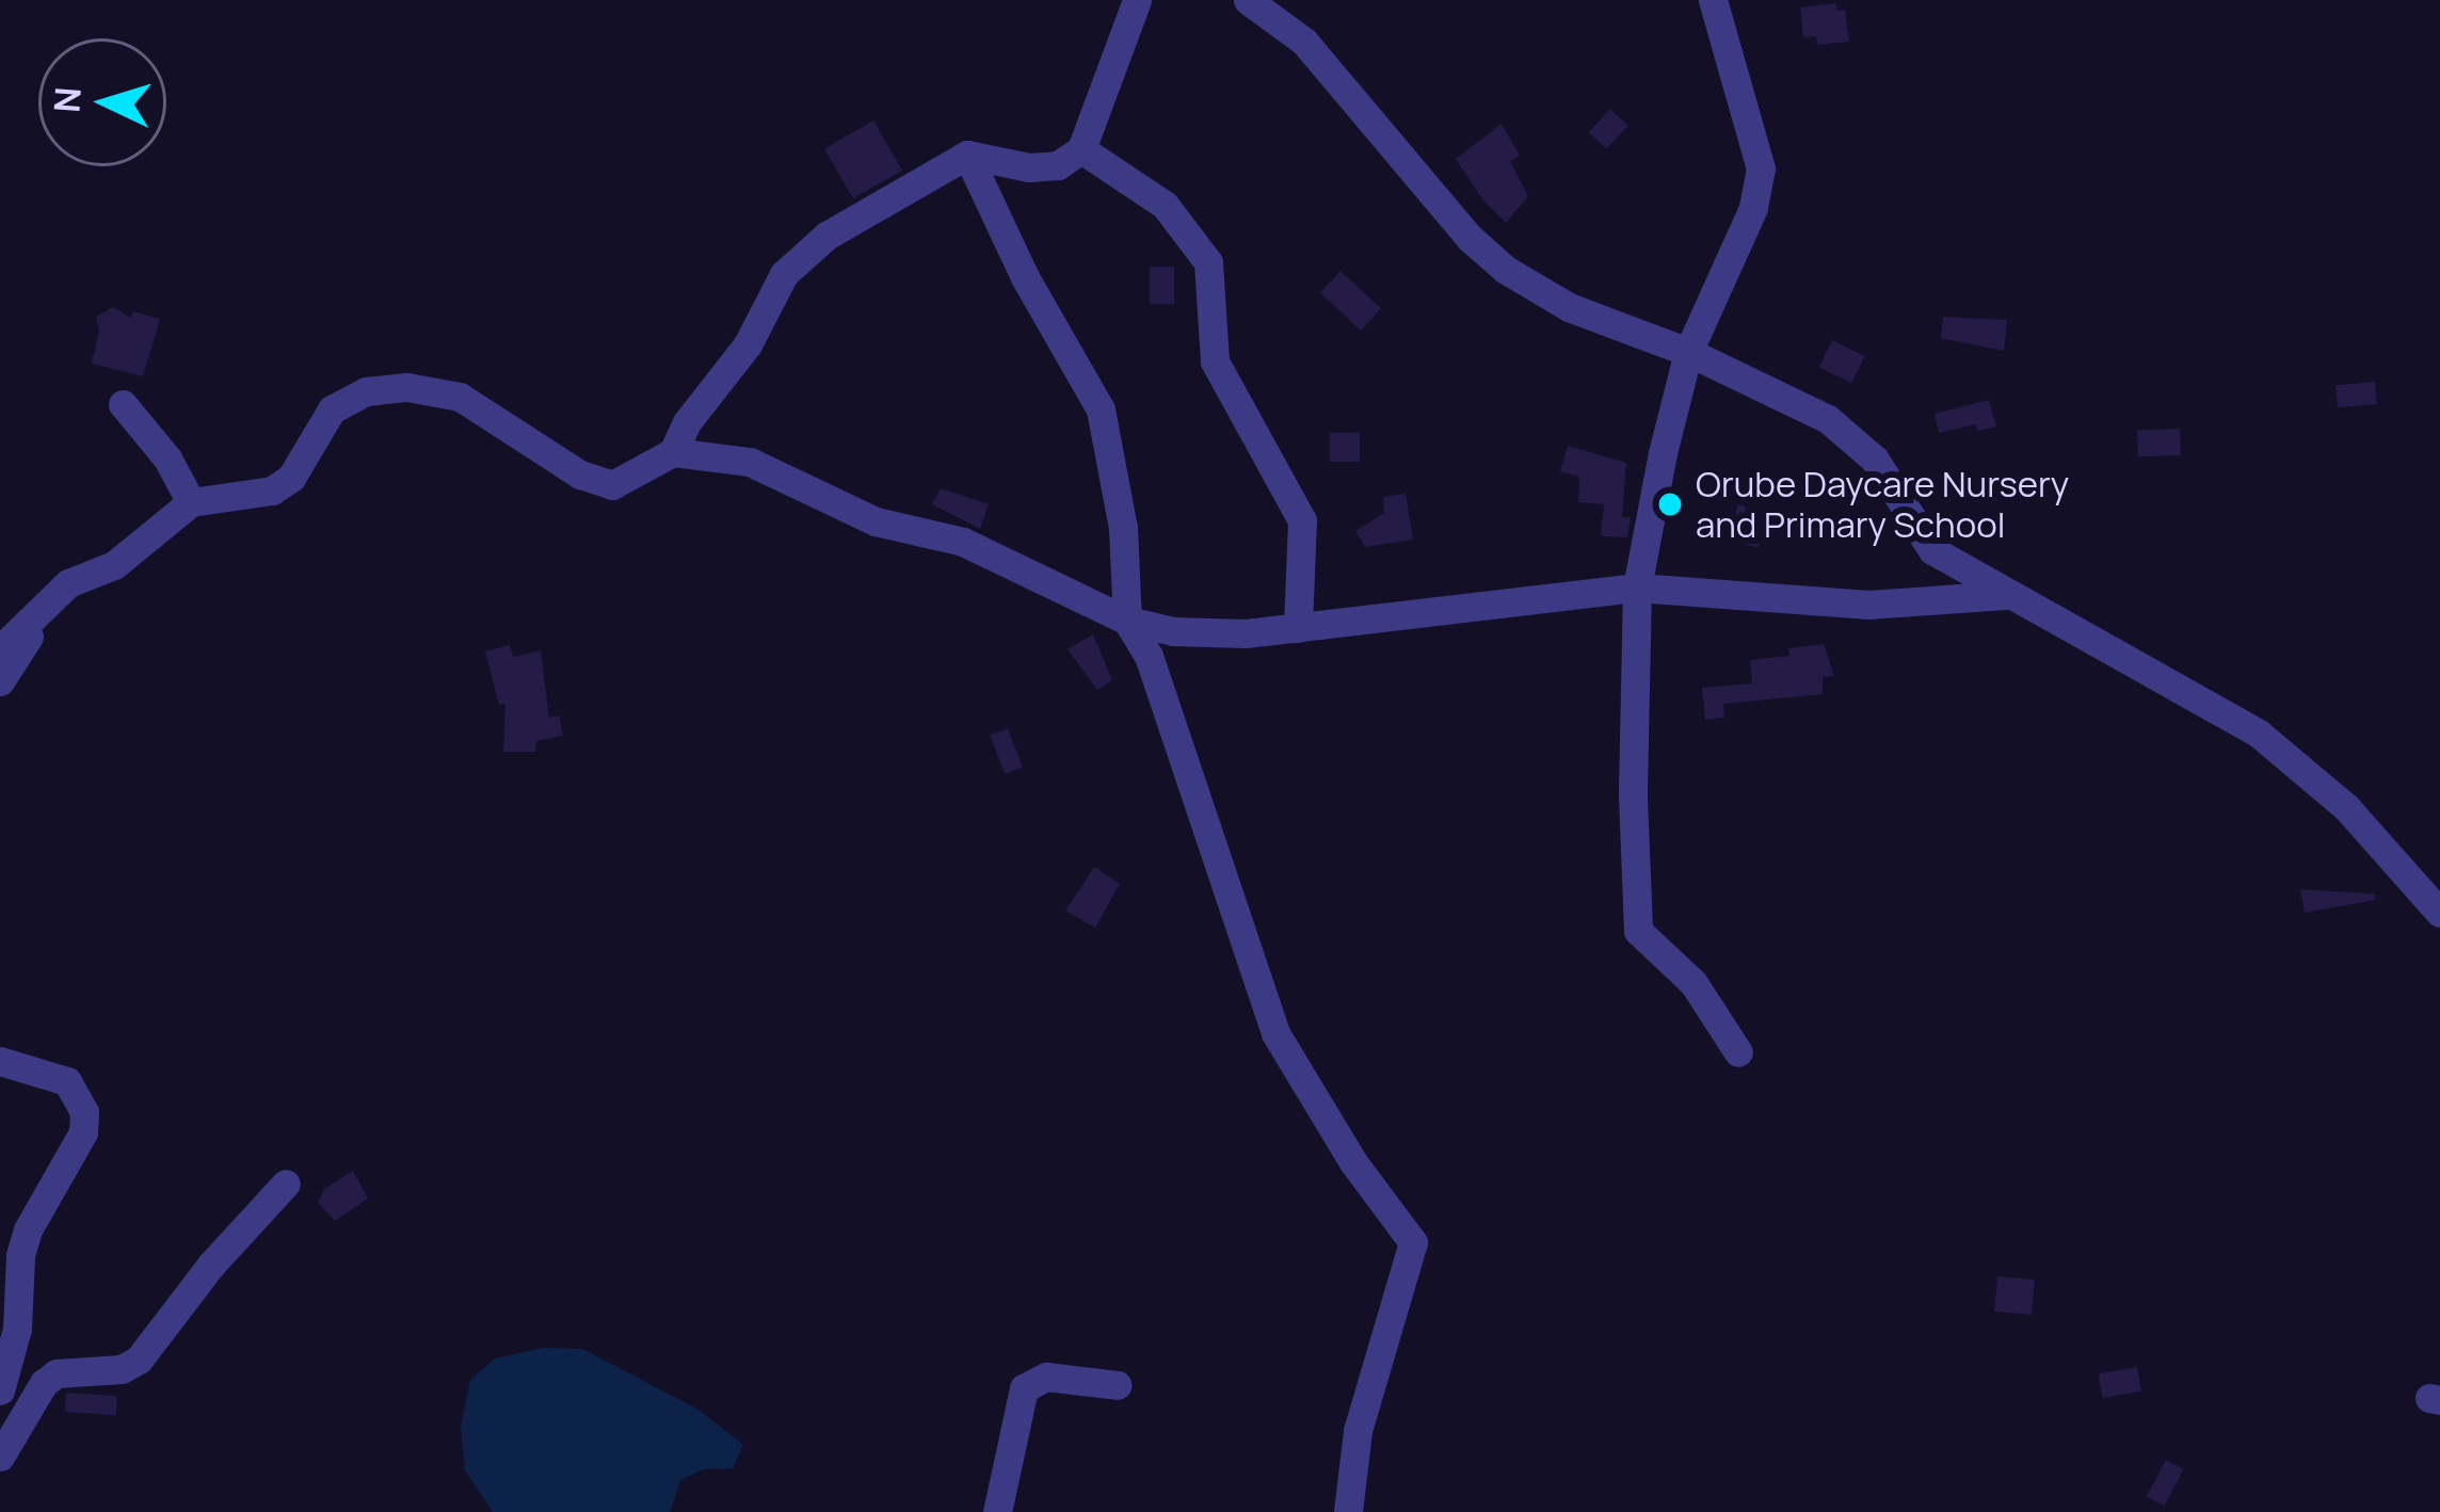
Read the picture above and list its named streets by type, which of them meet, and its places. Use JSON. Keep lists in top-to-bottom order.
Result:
{
  "places": ["Orube Daycare Nursery and Primary School"],
  "north": "left"
}
